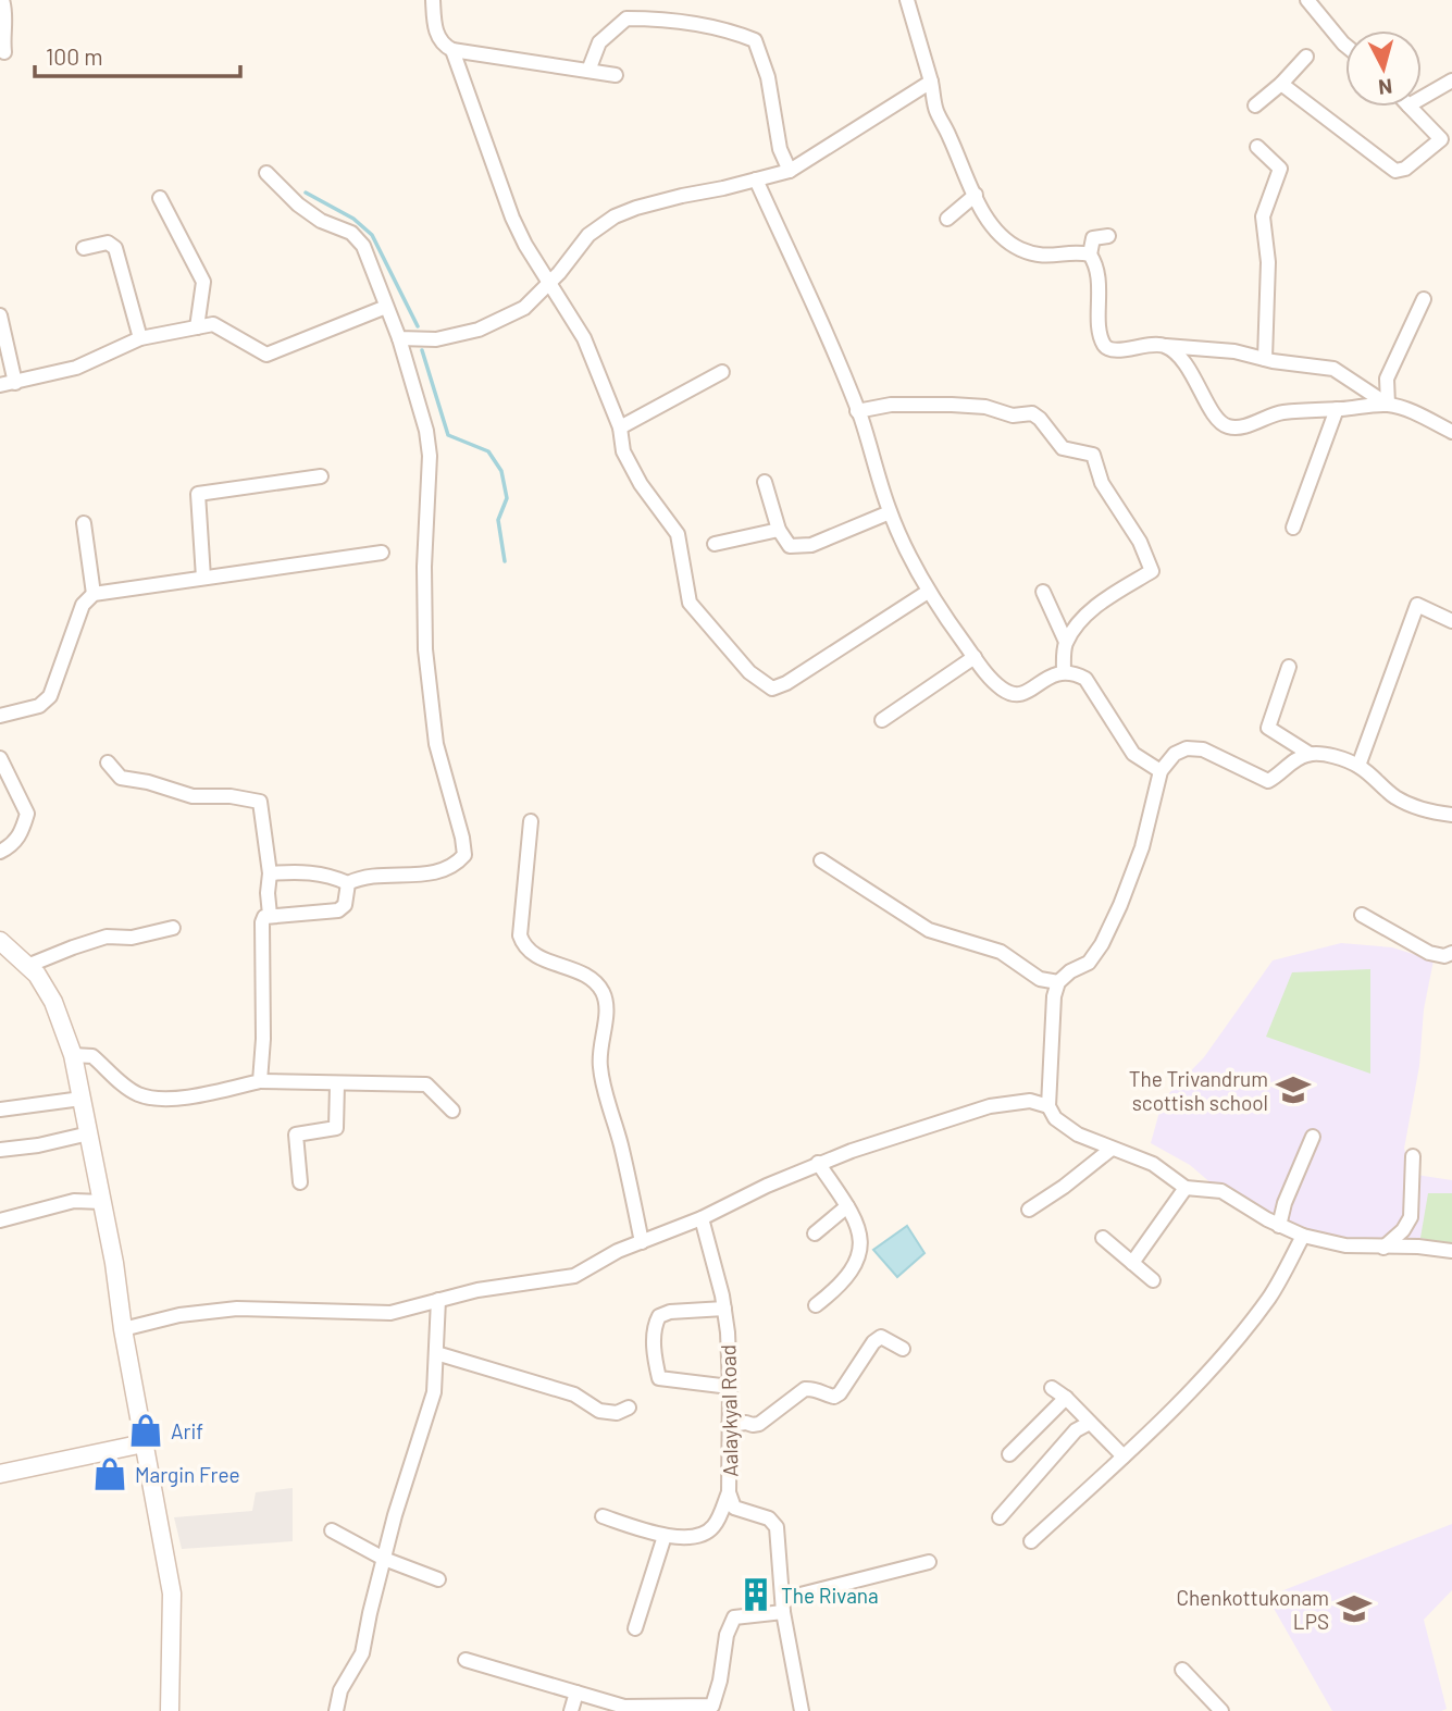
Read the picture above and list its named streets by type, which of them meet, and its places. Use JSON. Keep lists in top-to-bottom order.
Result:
{
  "streets": {
    "street": ["Aalaykyal Road"]
  },
  "places": {
    "school or university": ["The Trivandrum scottish school", "Chenkottukonam LPS"],
    "shop": ["Arif", "Margin Free"],
    "building": ["The Rivana"]
  },
  "scale_bar": "100 m",
  "north": "bottom"
}
